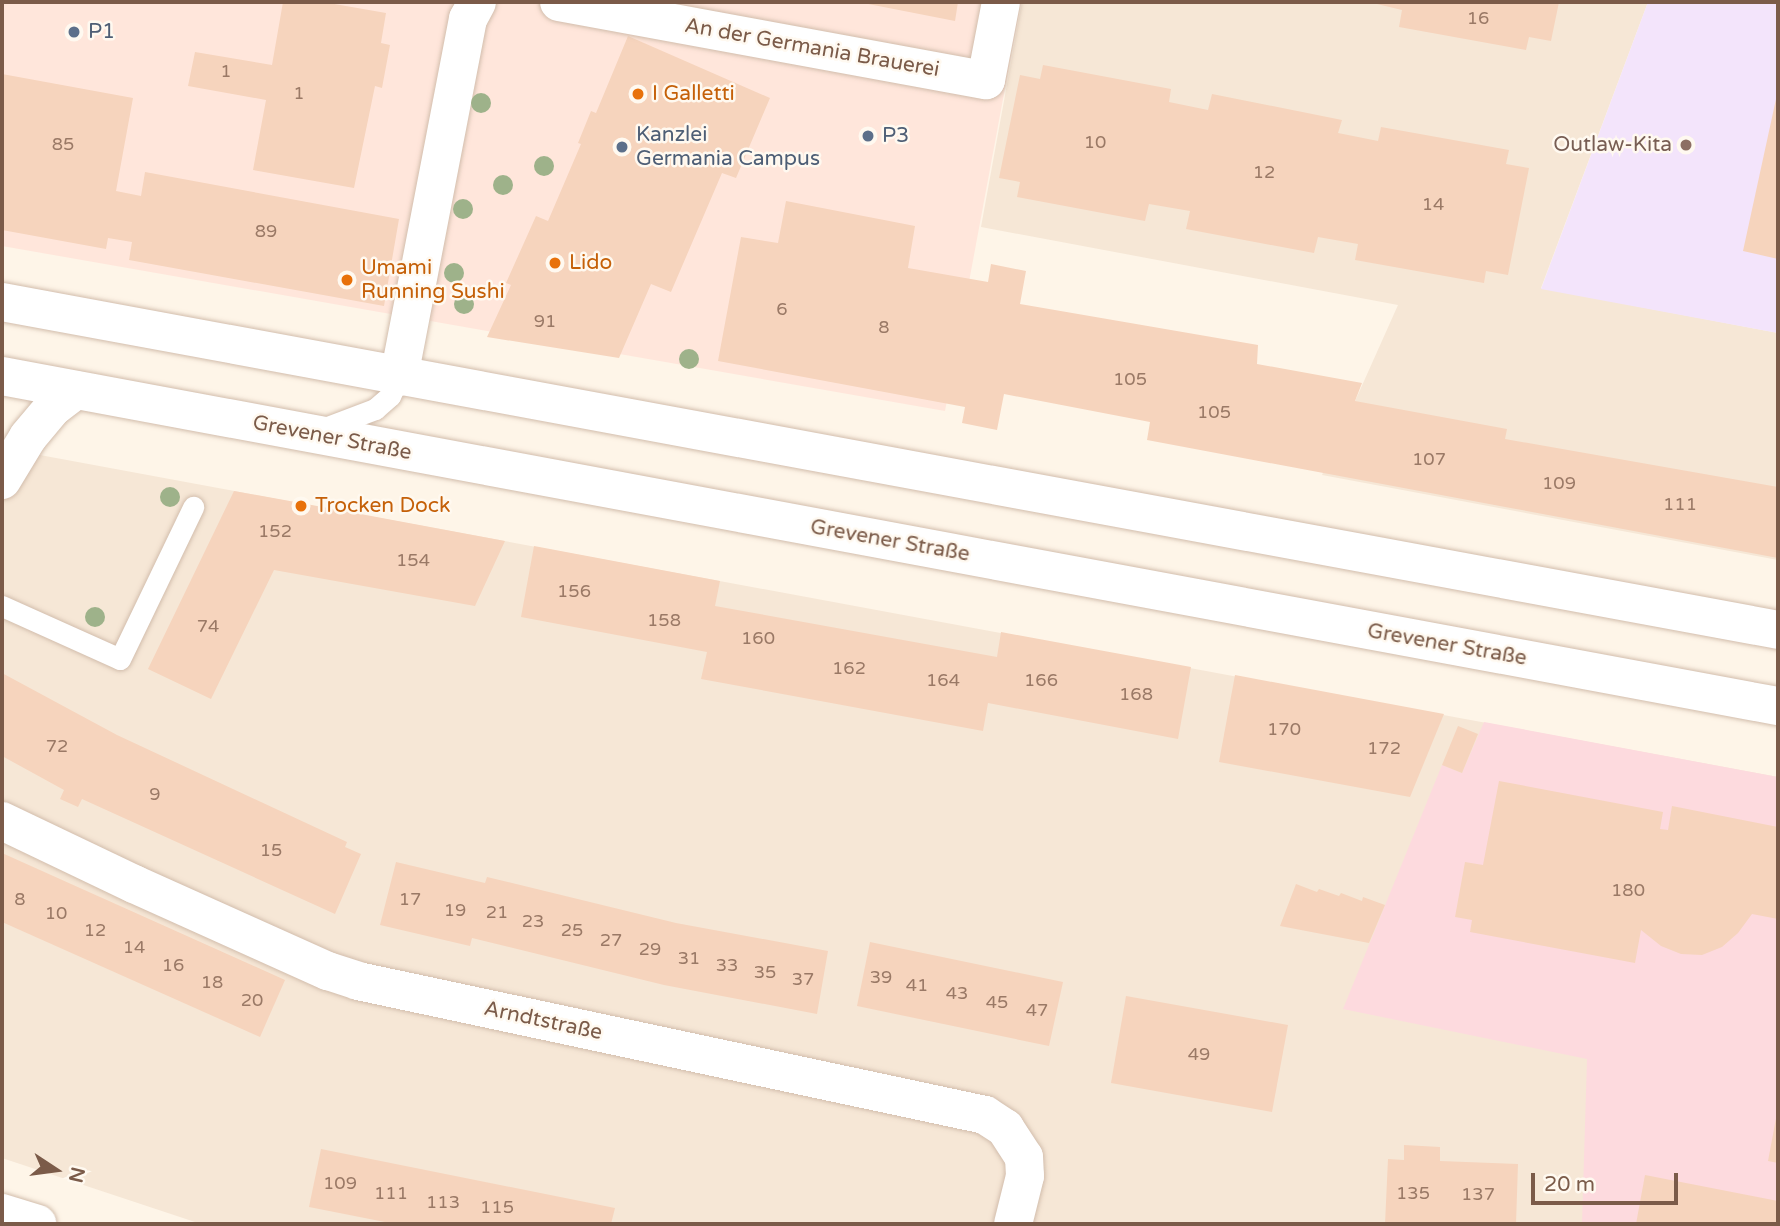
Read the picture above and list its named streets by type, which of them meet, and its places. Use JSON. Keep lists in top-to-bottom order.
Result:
{
  "streets": {
    "main road": ["An der Germania Brauerei", "Grevener Straße", "Arndtstraße"]
  },
  "places": [
    "P1",
    "I Galletti",
    "P3",
    "Outlaw-Kita",
    "Kanzlei Germania Campus",
    "Lido",
    "Umami Running Sushi",
    "Trocken Dock"
  ],
  "house_numbers": [
    "16",
    "1",
    "1",
    "10",
    "85",
    "12",
    "14",
    "89",
    "6",
    "91",
    "8",
    "105",
    "105",
    "107",
    "109",
    "111",
    "152",
    "154",
    "156",
    "158",
    "74",
    "160",
    "162",
    "164",
    "166",
    "168",
    "170",
    "72",
    "172",
    "9",
    "15",
    "180",
    "8",
    "17",
    "19",
    "21",
    "10",
    "23",
    "12",
    "25",
    "27",
    "14",
    "29",
    "31",
    "16",
    "33",
    "35",
    "39",
    "37",
    "18",
    "41",
    "43",
    "20",
    "45",
    "47",
    "49",
    "109",
    "111",
    "135",
    "137",
    "113",
    "115"
  ],
  "scale_bar": "20 m",
  "north": "right"
}
